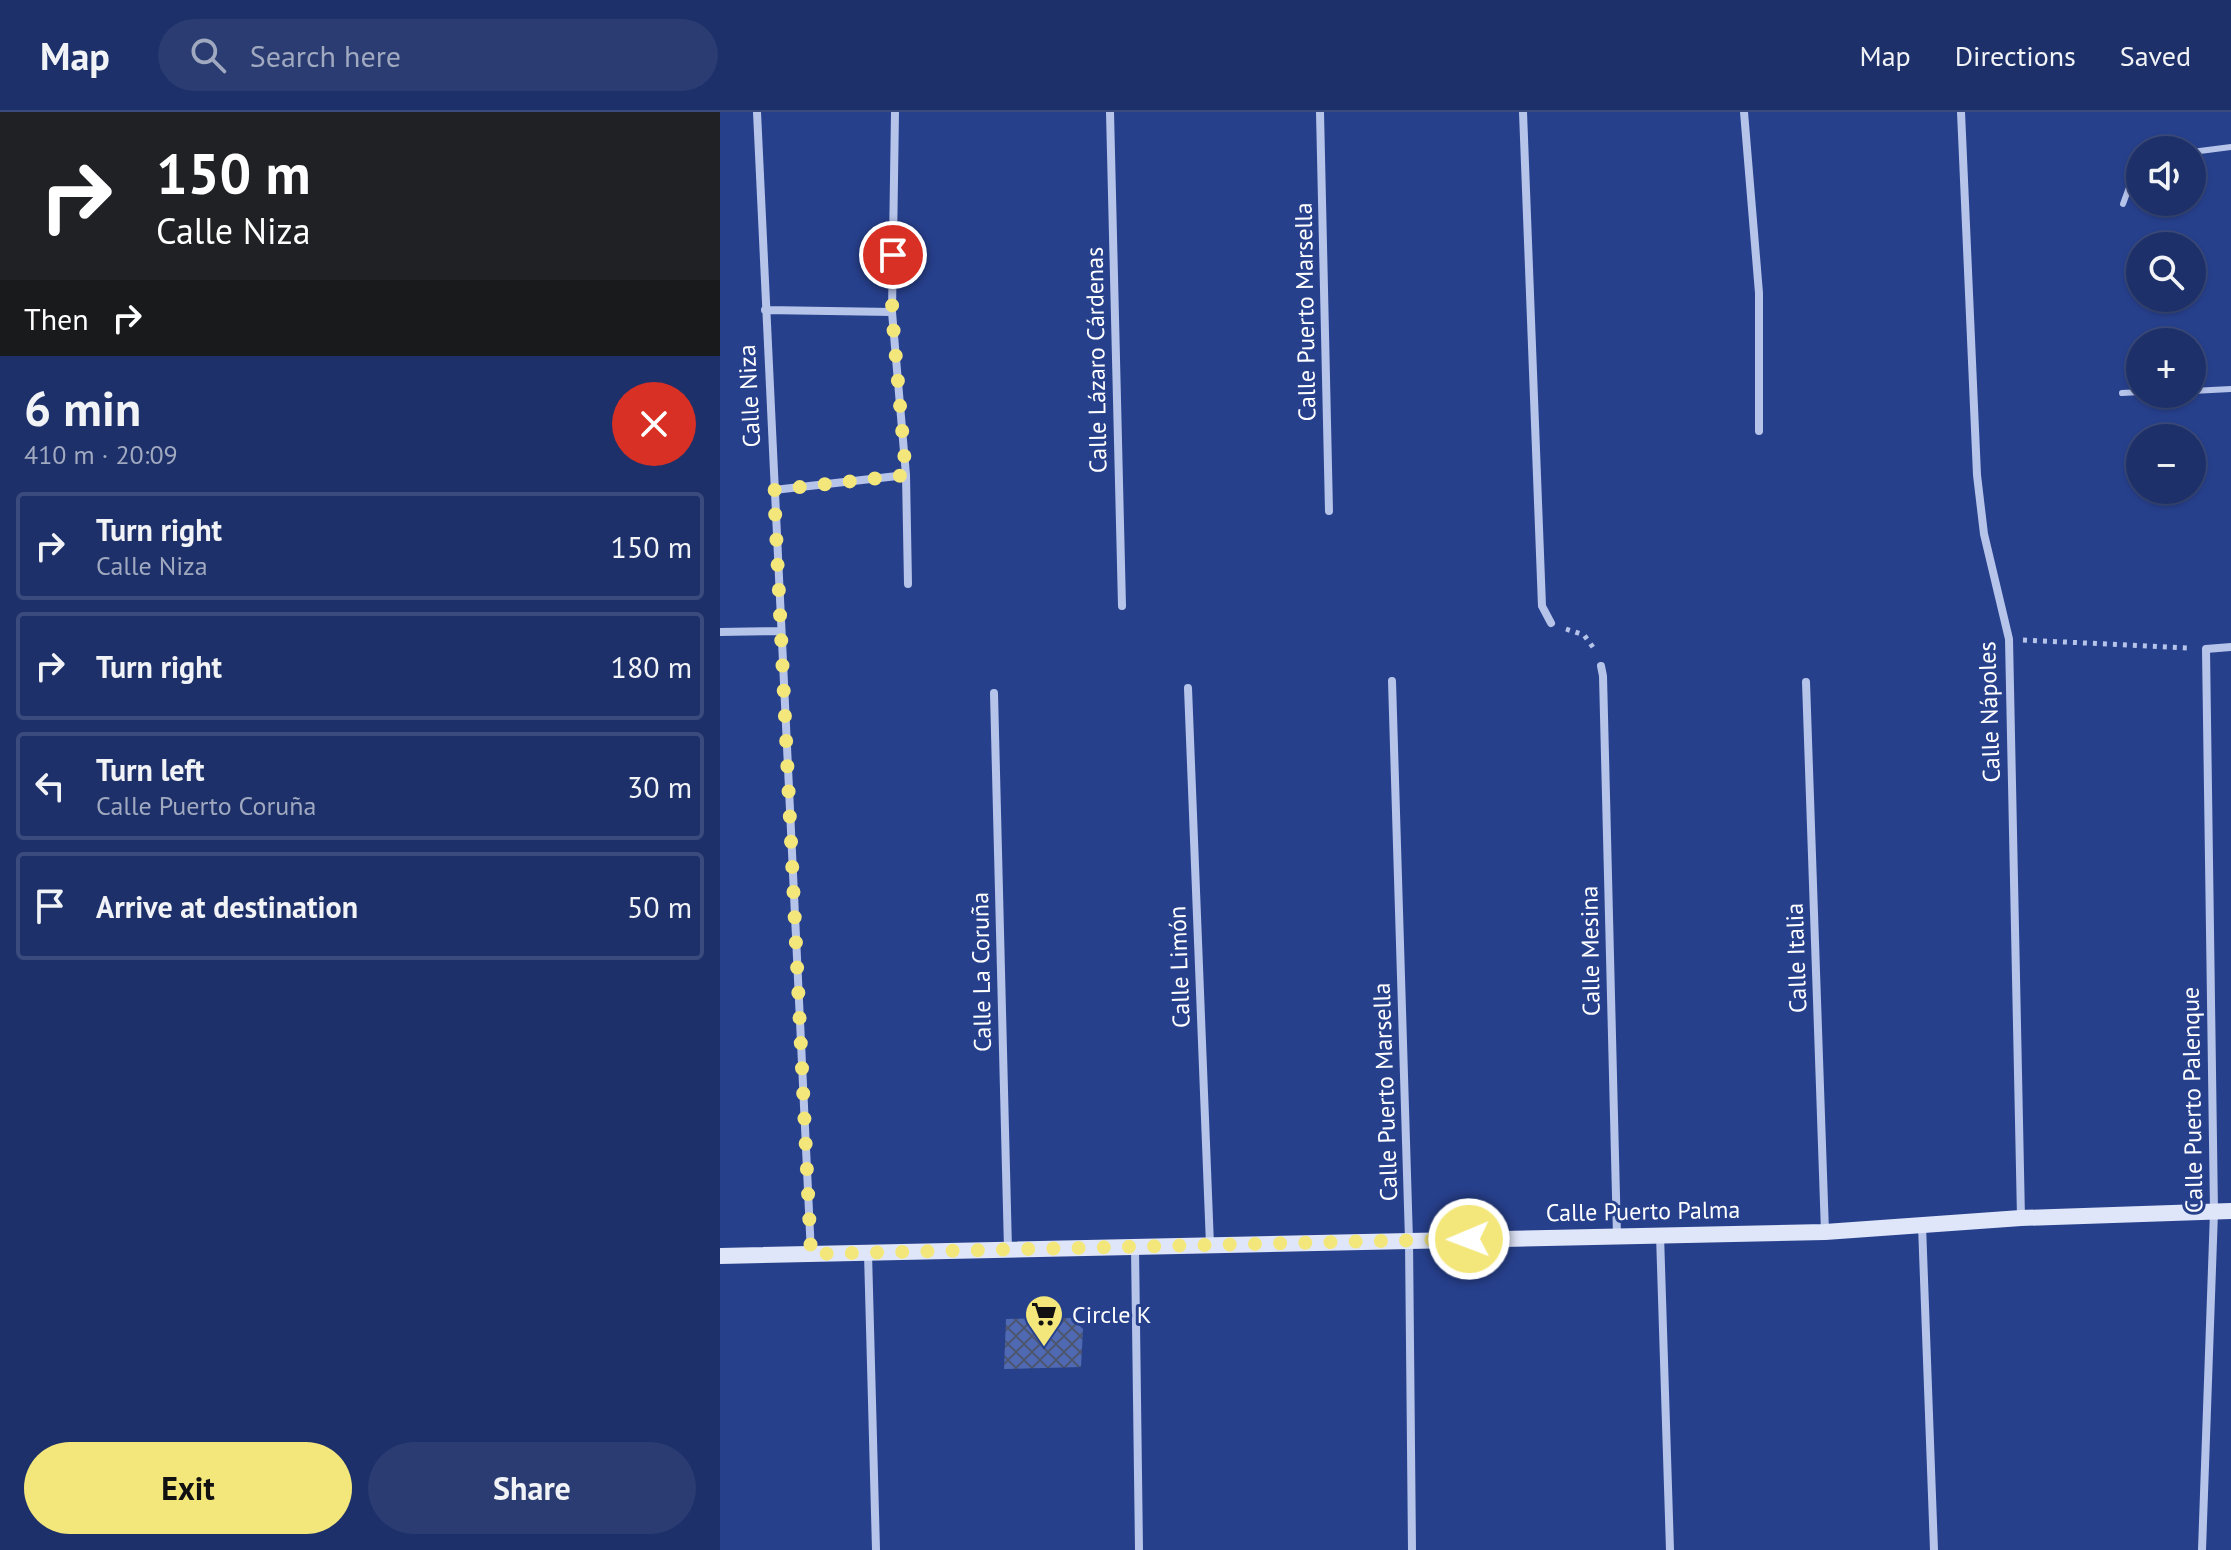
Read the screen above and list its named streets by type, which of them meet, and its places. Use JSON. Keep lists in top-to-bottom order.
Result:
{
  "streets": {
    "street": [
      "Calle Puerto Marsella",
      "Calle Lázaro Cárdenas",
      "Calle Niza",
      "Calle Nápoles",
      "Calle Mesina",
      "Calle Italia",
      "Calle Limón",
      "Calle La Coruña",
      "Calle Puerto Palenque",
      "Calle Puerto Palma"
    ]
  },
  "crossings": [
    ["Calle Puerto Marsella", "Calle Puerto Palma"],
    ["Calle Niza", "Calle Puerto Palma"],
    ["Calle Nápoles", "Calle Puerto Palma"],
    ["Calle Mesina", "Calle Puerto Palma"],
    ["Calle Italia", "Calle Puerto Palma"],
    ["Calle Limón", "Calle Puerto Palma"],
    ["Calle La Coruña", "Calle Puerto Palma"],
    ["Calle Puerto Palenque", "Calle Puerto Palma"]
  ],
  "places": {
    "supermarket": ["Circle K"]
  },
  "page": {
    "header": "Map",
    "search": "Search here",
    "nav": ["Map", "Directions", "Saved"],
    "turn": ["150 m", "Calle Niza"],
    "map_buttons": ["+", "−"],
    "then": "Then",
    "heading": ["6 min", "410 m · 20:09"],
    "list": [
      {
        "name": "Turn right",
        "note": "Calle Niza",
        "value": "150 m"
      },
      {
        "name": "Turn right",
        "value": "180 m"
      },
      {
        "name": "Turn left",
        "note": "Calle Puerto Coruña",
        "value": "30 m"
      },
      {
        "name": "Arrive at destination",
        "value": "50 m"
      }
    ],
    "buttons": ["Exit", "Share"]
  }
}
